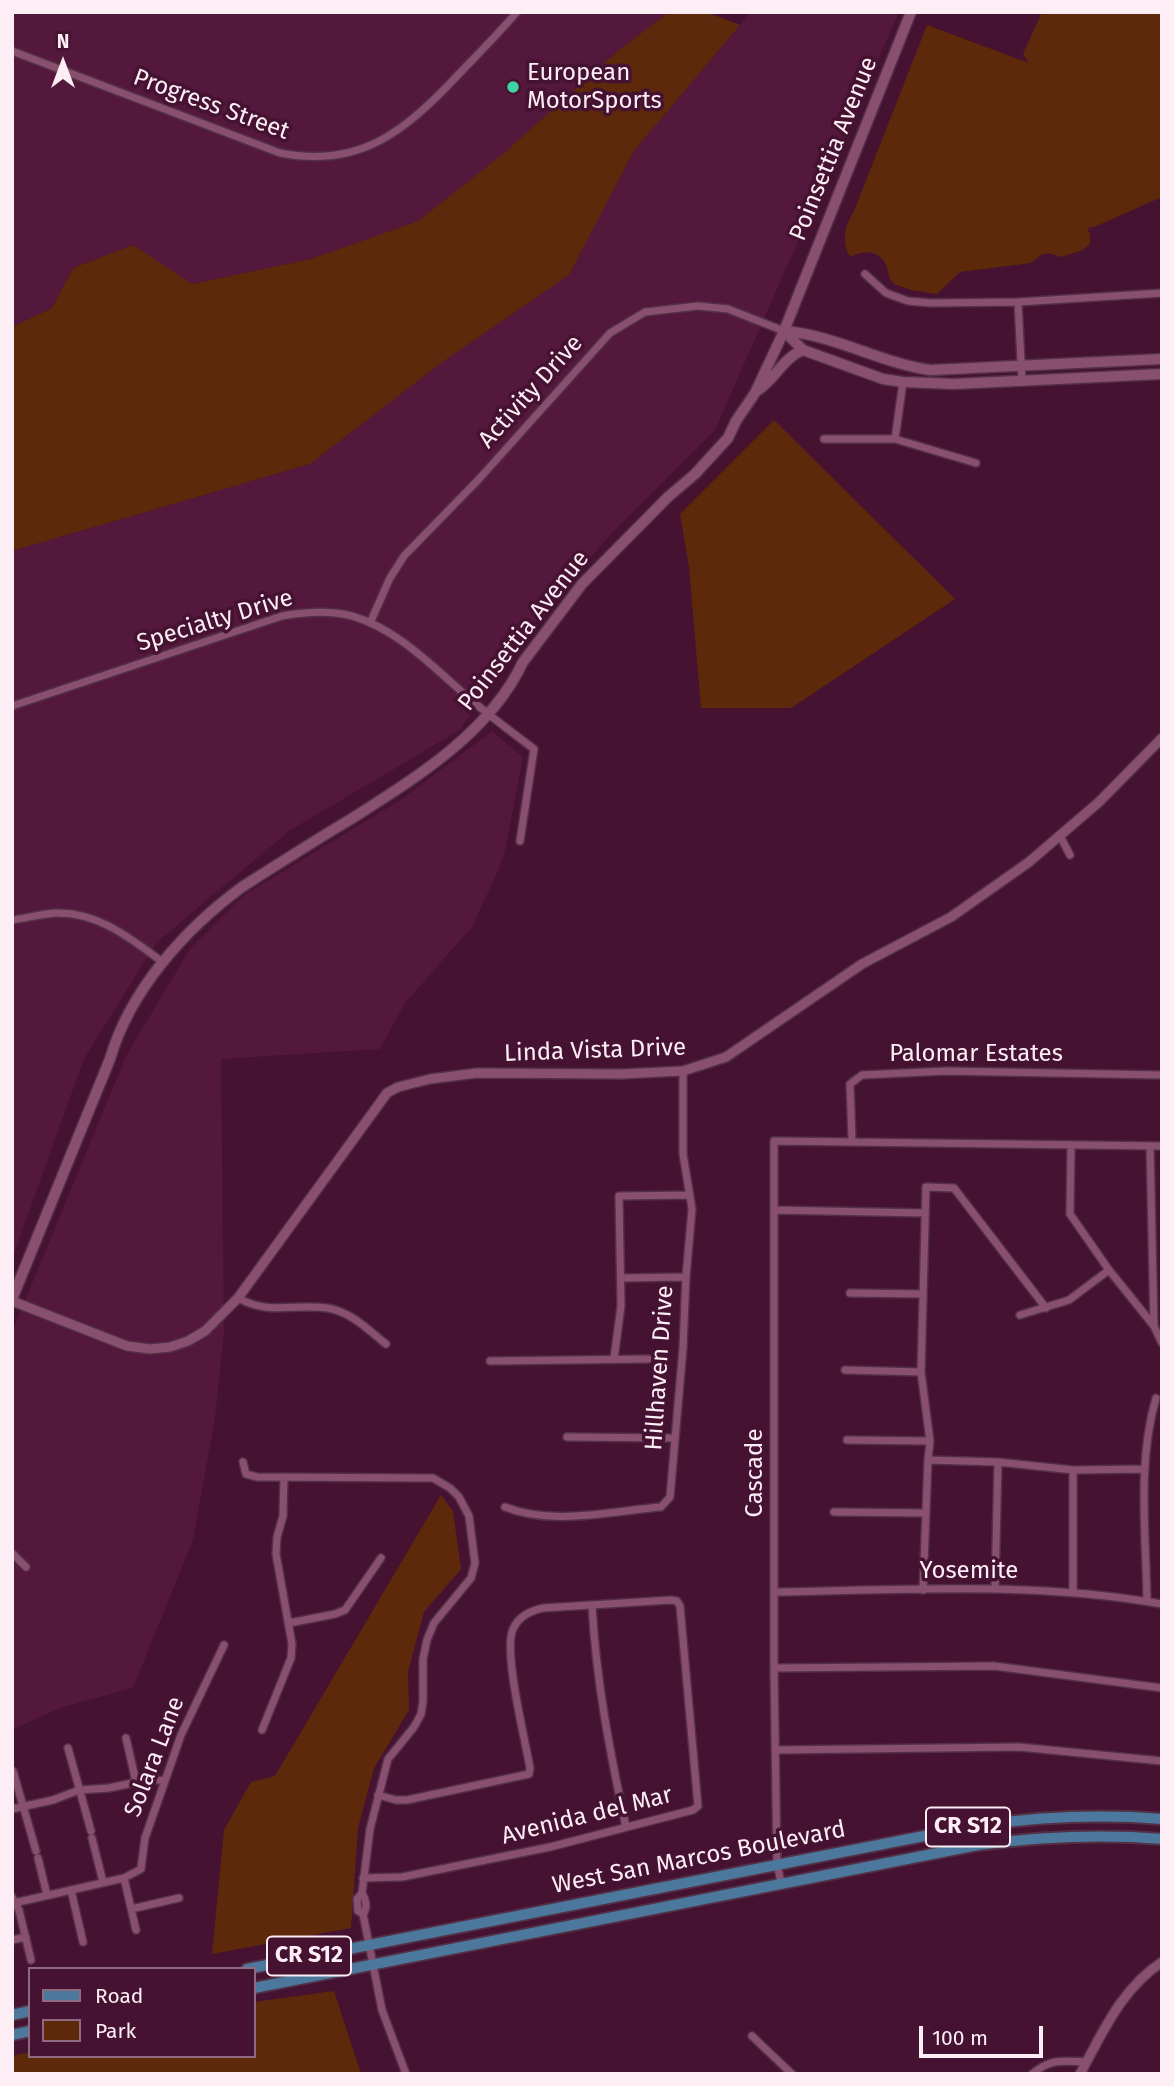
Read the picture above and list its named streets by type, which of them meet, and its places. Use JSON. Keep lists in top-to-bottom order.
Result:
{
  "streets": {
    "main road": ["Poinsettia Avenue", "CR S12", "West San Marcos Boulevard"],
    "street": [
      "Progress Street",
      "Activity Drive",
      "Specialty Drive",
      "Linda Vista Drive",
      "Palomar Estates",
      "Hillhaven Drive",
      "Cascade",
      "Yosemite",
      "Solara Lane",
      "Avenida del Mar"
    ]
  },
  "crossings": [
    ["Poinsettia Avenue", "Activity Drive"],
    ["Poinsettia Avenue", "Specialty Drive"],
    ["Poinsettia Avenue", "Linda Vista Drive"],
    ["Activity Drive", "Specialty Drive"],
    ["Linda Vista Drive", "Hillhaven Drive"],
    ["Palomar Estates", "Cascade"],
    ["Cascade", "Yosemite"],
    ["Cascade", "West San Marcos Boulevard"]
  ],
  "places": ["European MotorSports"],
  "legend": ["Road", "Park"],
  "scale_bar": "100 m",
  "north": "top"
}
